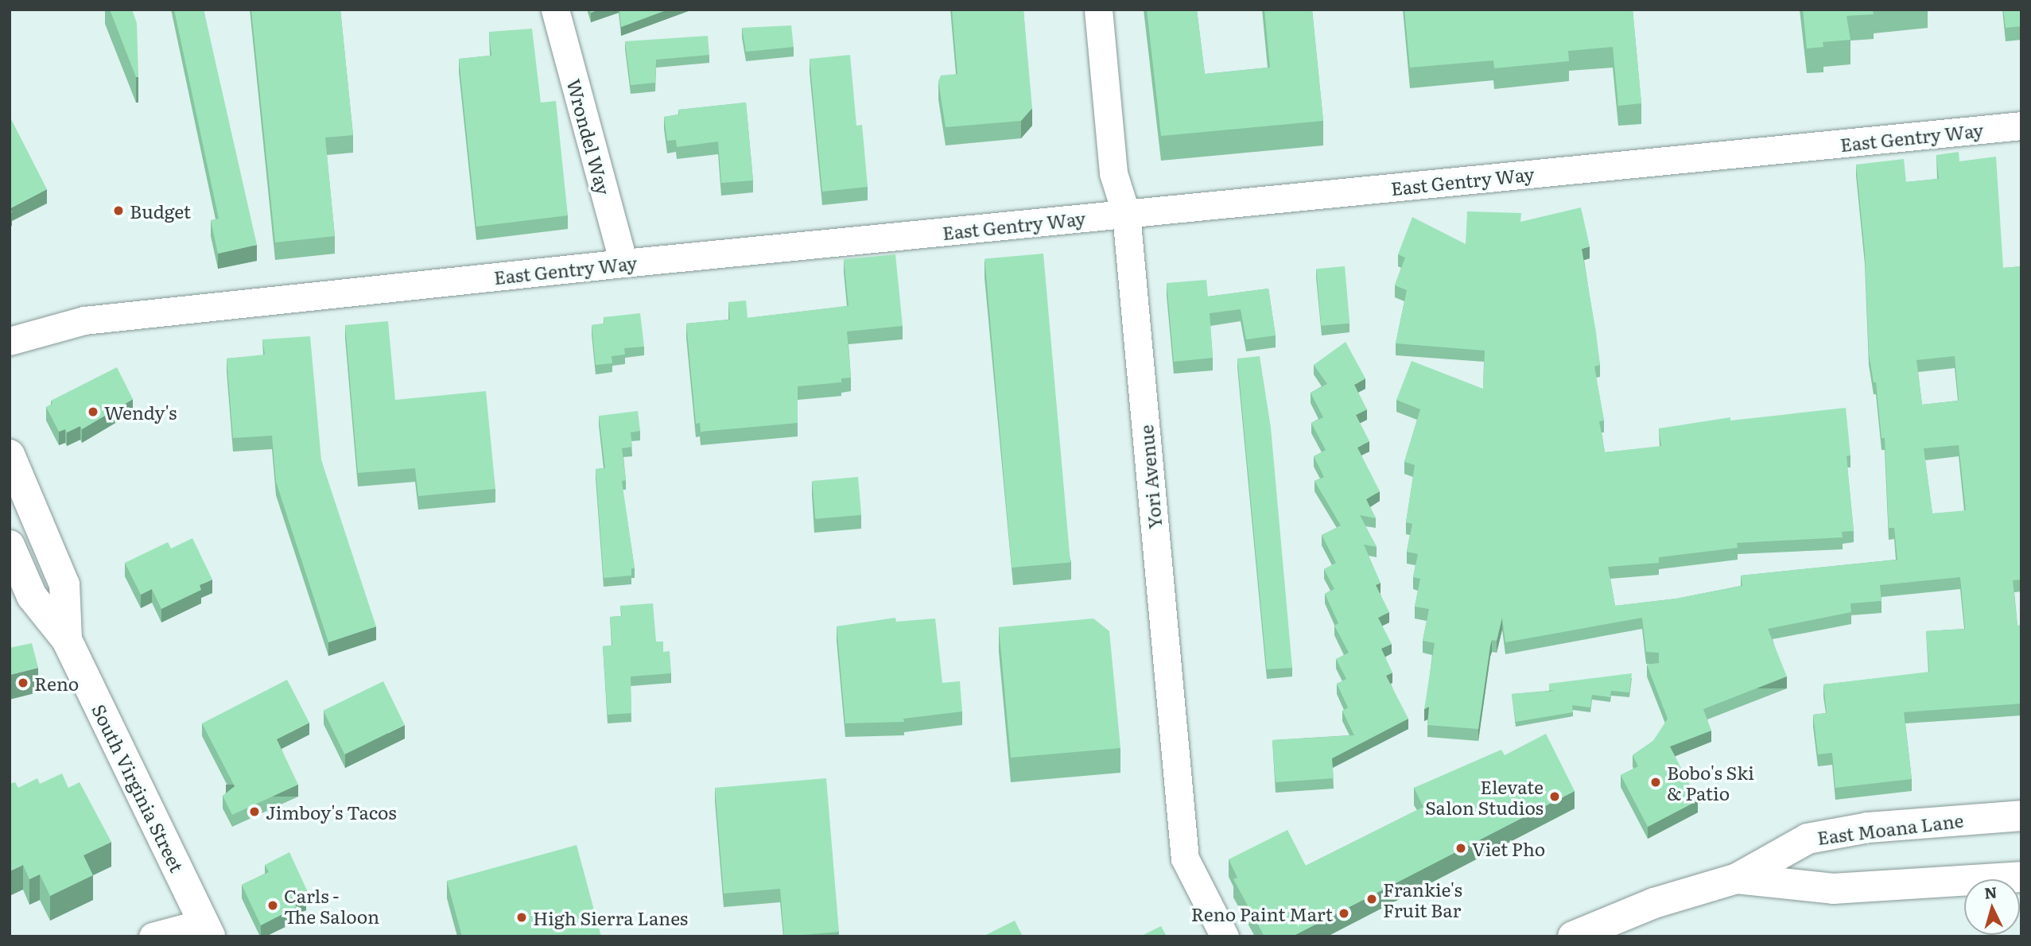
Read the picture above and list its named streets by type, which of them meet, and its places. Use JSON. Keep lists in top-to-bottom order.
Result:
{
  "streets": {
    "main road": ["South Virginia Street", "East Moana Lane"],
    "street": ["Wrondel Way", "East Gentry Way", "Yori Avenue"]
  },
  "crossings": [
    ["Wrondel Way", "East Gentry Way"],
    ["East Gentry Way", "Yori Avenue"]
  ],
  "places": [
    "Budget",
    "Wendy's",
    "Reno",
    "Bobo's Ski & Patio",
    "Elevate Salon Studios",
    "Jimboy's Tacos",
    "Viet Pho",
    "Frankie's Fruit Bar",
    "Carls - The Saloon",
    "Reno Paint Mart",
    "High Sierra Lanes"
  ],
  "north": "top"
}
